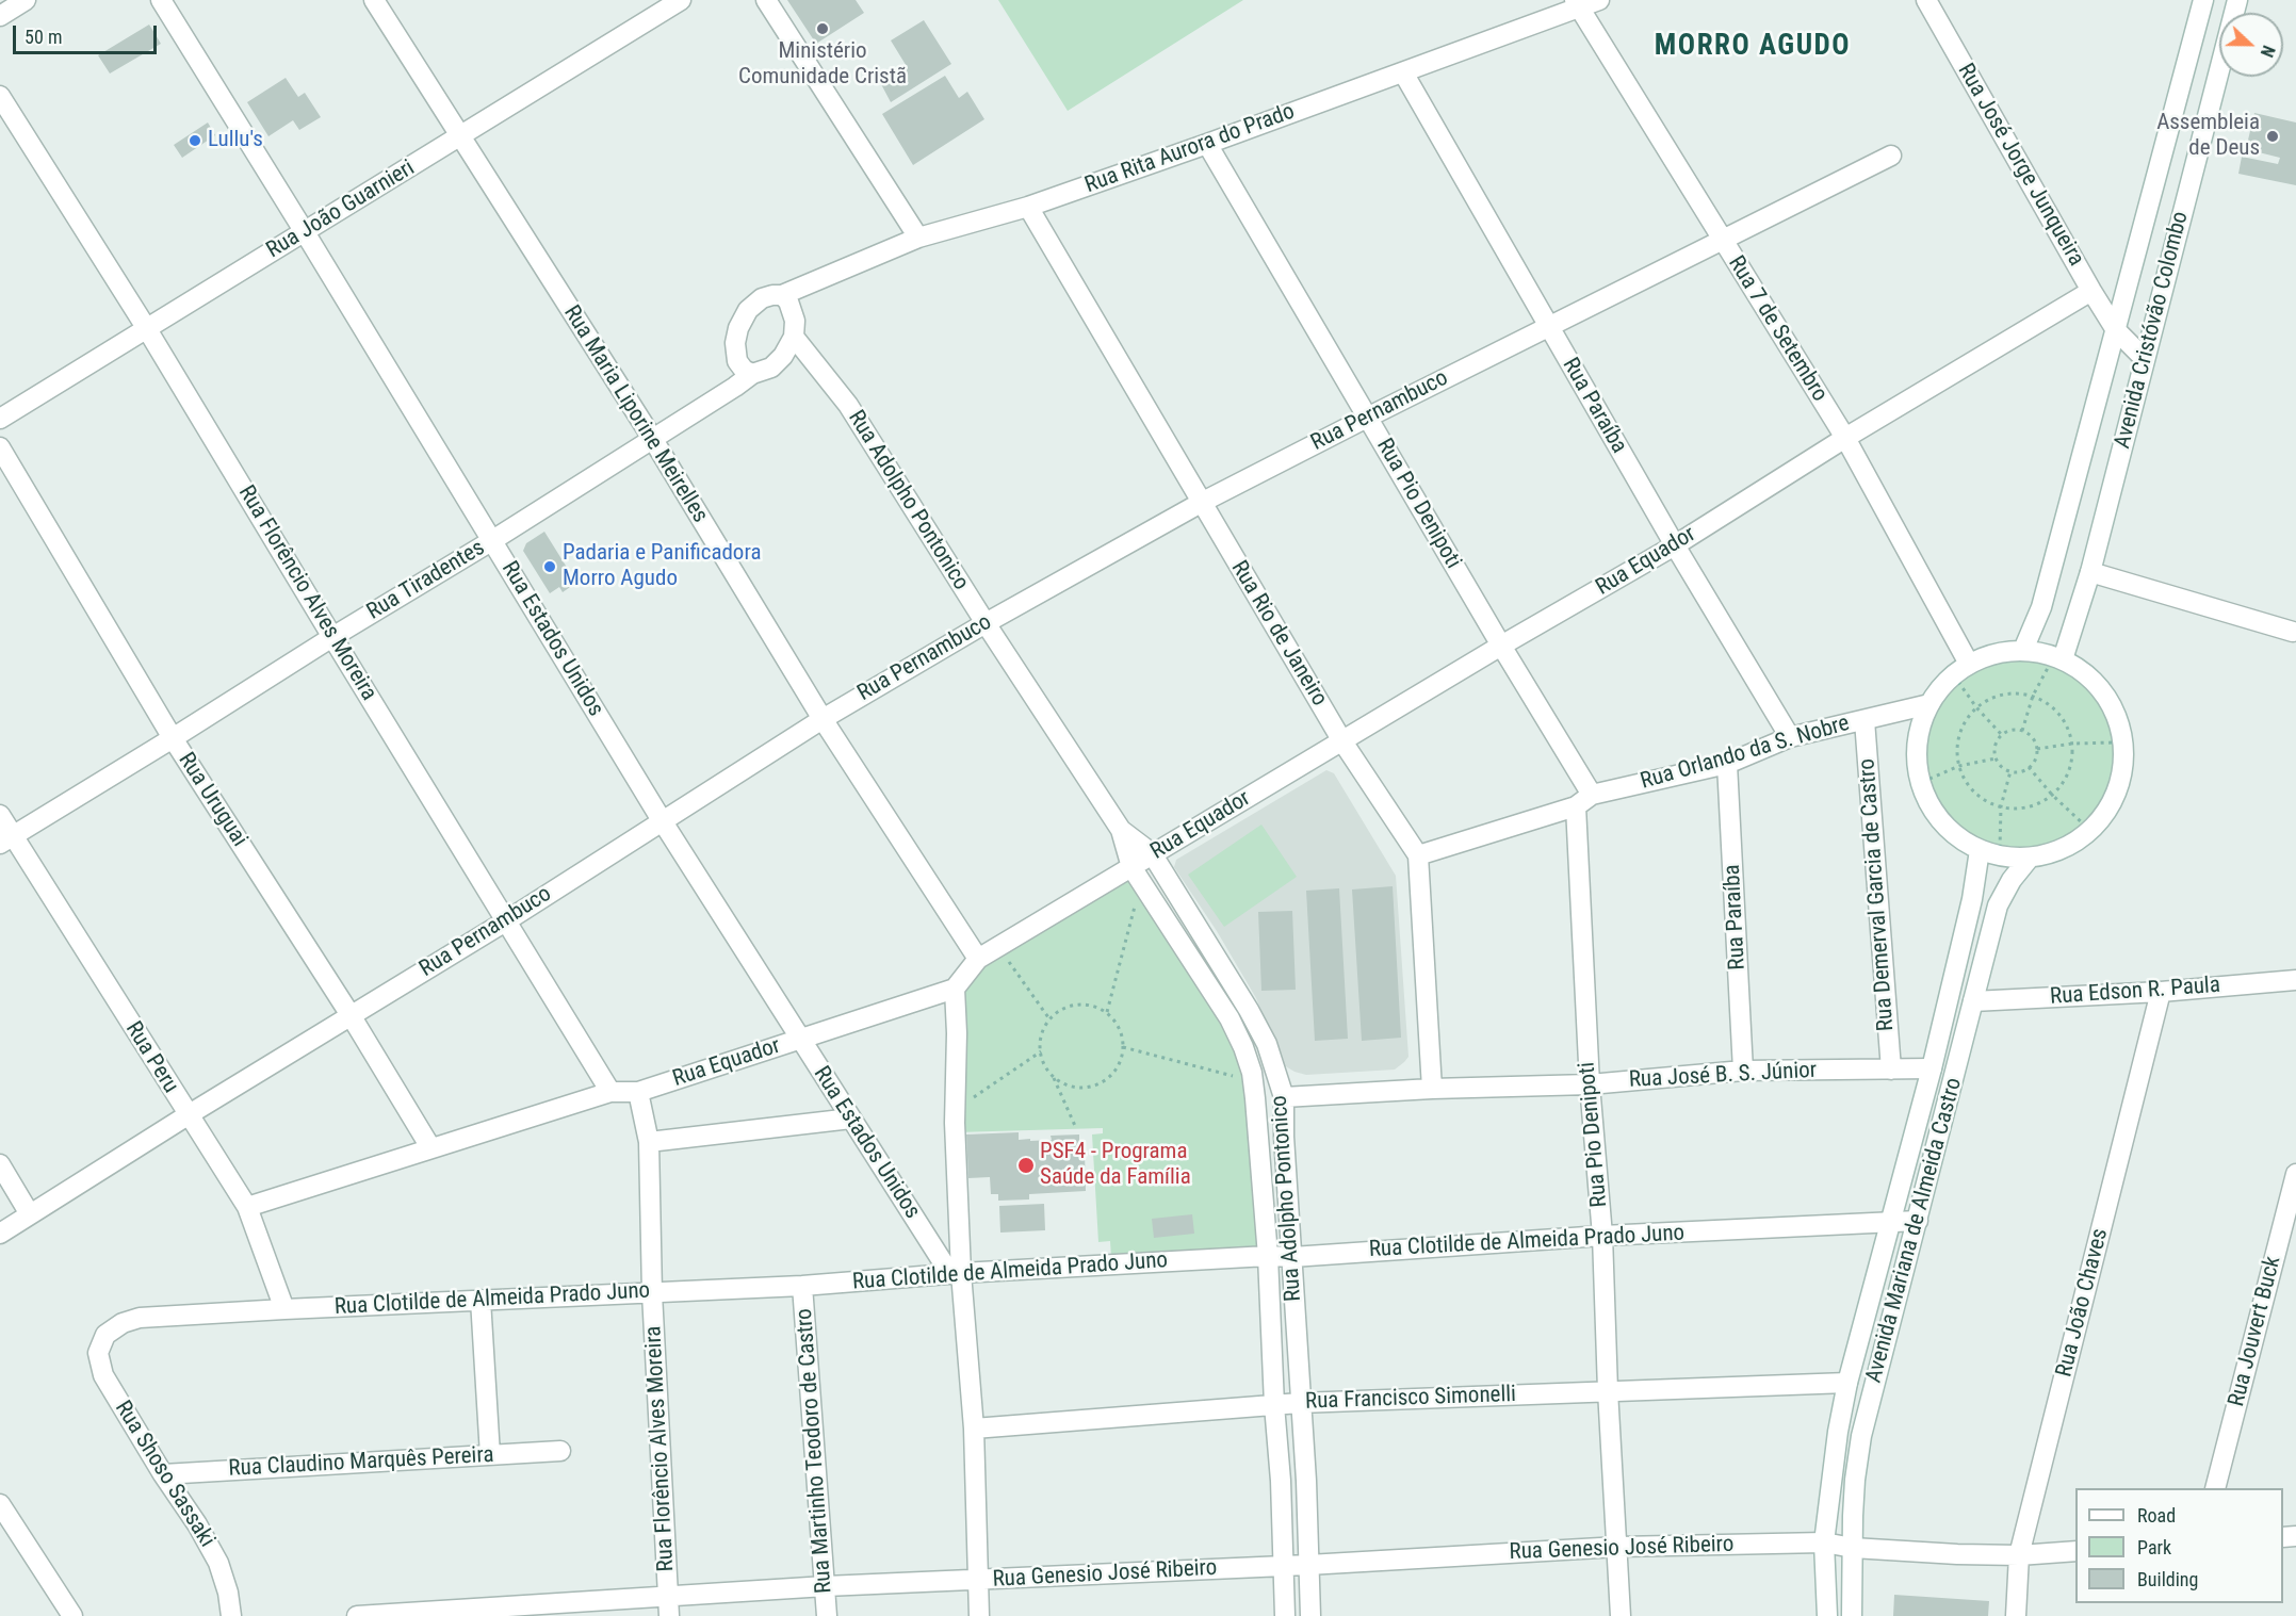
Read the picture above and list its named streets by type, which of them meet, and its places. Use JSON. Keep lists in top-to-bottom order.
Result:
{
  "streets": {
    "street": [
      "Rua Rita Aurora do Prado",
      "Rua José Jorge Junqueira",
      "Rua João Guarnieri",
      "Rua 7 de Setembro",
      "Avenida Cristóvão Colombo",
      "Rua Paraíba",
      "Rua Pernambuco",
      "Rua Maria Liporine Meirelles",
      "Rua Adolpho Pontonico",
      "Rua Pio Denipoti",
      "Rua Equador",
      "Rua Tiradentes",
      "Rua Florêncio Alves Moreira",
      "Rua Rio de Janeiro",
      "Rua Estados Unidos",
      "Rua Orlando da S. Nobre",
      "Rua Uruguai",
      "Rua Demerval Garcia de Castro",
      "Rua Edson R. Paula",
      "Rua Peru",
      "Rua José B. S. Júnior",
      "Avenida Mariana de Almeida Castro",
      "Rua Clotilde de Almeida Prado Juno",
      "Rua João Chaves",
      "Rua Jouvert Buck",
      "Rua Francisco Simonelli",
      "Rua Martinho Teodoro de Castro",
      "Rua Claudino Marquês Pereira",
      "Rua Shoso Sassaki",
      "Rua Genesio José Ribeiro"
    ]
  },
  "crossings": [
    ["Rua Rita Aurora do Prado", "Rua 7 de Setembro"],
    ["Rua Rita Aurora do Prado", "Rua Paraíba"],
    ["Rua Rita Aurora do Prado", "Rua Adolpho Pontonico"],
    ["Rua Rita Aurora do Prado", "Rua Pio Denipoti"],
    ["Rua Rita Aurora do Prado", "Rua Tiradentes"],
    ["Rua Rita Aurora do Prado", "Rua Rio de Janeiro"],
    ["Rua José Jorge Junqueira", "Avenida Cristóvão Colombo"],
    ["Rua José Jorge Junqueira", "Rua Equador"],
    ["Rua João Guarnieri", "Rua Maria Liporine Meirelles"],
    ["Rua João Guarnieri", "Rua Florêncio Alves Moreira"],
    ["Rua João Guarnieri", "Rua Estados Unidos"],
    ["Rua 7 de Setembro", "Rua Pernambuco"],
    ["Rua 7 de Setembro", "Rua Equador"],
    ["Rua Paraíba", "Rua Pernambuco"],
    ["Rua Paraíba", "Rua Equador"],
    ["Rua Paraíba", "Rua Orlando da S. Nobre"],
    ["Rua Paraíba", "Rua José B. S. Júnior"],
    ["Rua Pernambuco", "Rua Maria Liporine Meirelles"],
    ["Rua Pernambuco", "Rua Adolpho Pontonico"],
    ["Rua Pernambuco", "Rua Pio Denipoti"],
    ["Rua Pernambuco", "Rua Florêncio Alves Moreira"],
    ["Rua Pernambuco", "Rua Rio de Janeiro"],
    ["Rua Pernambuco", "Rua Estados Unidos"],
    ["Rua Pernambuco", "Rua Uruguai"],
    ["Rua Pernambuco", "Rua Peru"],
    ["Rua Maria Liporine Meirelles", "Rua Equador"],
    ["Rua Maria Liporine Meirelles", "Rua Tiradentes"],
    ["Rua Adolpho Pontonico", "Rua Equador"],
    ["Rua Adolpho Pontonico", "Rua Tiradentes"],
    ["Rua Adolpho Pontonico", "Rua José B. S. Júnior"],
    ["Rua Adolpho Pontonico", "Rua Clotilde de Almeida Prado Juno"],
    ["Rua Adolpho Pontonico", "Rua Francisco Simonelli"],
    ["Rua Adolpho Pontonico", "Rua Genesio José Ribeiro"],
    ["Rua Pio Denipoti", "Rua Equador"],
    ["Rua Pio Denipoti", "Rua Orlando da S. Nobre"],
    ["Rua Pio Denipoti", "Rua José B. S. Júnior"],
    ["Rua Pio Denipoti", "Rua Clotilde de Almeida Prado Juno"],
    ["Rua Pio Denipoti", "Rua Francisco Simonelli"],
    ["Rua Pio Denipoti", "Rua Genesio José Ribeiro"],
    ["Rua Equador", "Rua Florêncio Alves Moreira"],
    ["Rua Equador", "Rua Rio de Janeiro"],
    ["Rua Equador", "Rua Estados Unidos"],
    ["Rua Equador", "Rua Uruguai"],
    ["Rua Equador", "Rua Peru"],
    ["Rua Tiradentes", "Rua Florêncio Alves Moreira"],
    ["Rua Tiradentes", "Rua Estados Unidos"],
    ["Rua Tiradentes", "Rua Uruguai"],
    ["Rua Tiradentes", "Rua Peru"],
    ["Rua Florêncio Alves Moreira", "Rua Clotilde de Almeida Prado Juno"],
    ["Rua Florêncio Alves Moreira", "Rua Genesio José Ribeiro"],
    ["Rua Rio de Janeiro", "Rua Orlando da S. Nobre"],
    ["Rua Estados Unidos", "Rua Clotilde de Almeida Prado Juno"],
    ["Rua Orlando da S. Nobre", "Rua Demerval Garcia de Castro"],
    ["Rua Demerval Garcia de Castro", "Rua José B. S. Júnior"],
    ["Rua Edson R. Paula", "Avenida Mariana de Almeida Castro"],
    ["Rua Edson R. Paula", "Rua João Chaves"],
    ["Rua Peru", "Rua Clotilde de Almeida Prado Juno"],
    ["Rua José B. S. Júnior", "Avenida Mariana de Almeida Castro"],
    ["Avenida Mariana de Almeida Castro", "Rua Clotilde de Almeida Prado Juno"],
    ["Avenida Mariana de Almeida Castro", "Rua Francisco Simonelli"],
    ["Avenida Mariana de Almeida Castro", "Rua Genesio José Ribeiro"],
    ["Rua Clotilde de Almeida Prado Juno", "Rua Martinho Teodoro de Castro"],
    ["Rua Clotilde de Almeida Prado Juno", "Rua Shoso Sassaki"],
    ["Rua João Chaves", "Rua Genesio José Ribeiro"],
    ["Rua Martinho Teodoro de Castro", "Rua Genesio José Ribeiro"],
    ["Rua Claudino Marquês Pereira", "Rua Shoso Sassaki"]
  ],
  "districts": ["MORRO AGUDO"],
  "places": [
    "Ministério Comunidade Cristã",
    "Assembleia de Deus",
    "Lullu's",
    "Padaria e Panificadora Morro Agudo",
    "PSF4 - Programa Saúde da Família"
  ],
  "legend": ["Road", "Park", "Building"],
  "scale_bar": "50 m",
  "north": "right"
}
